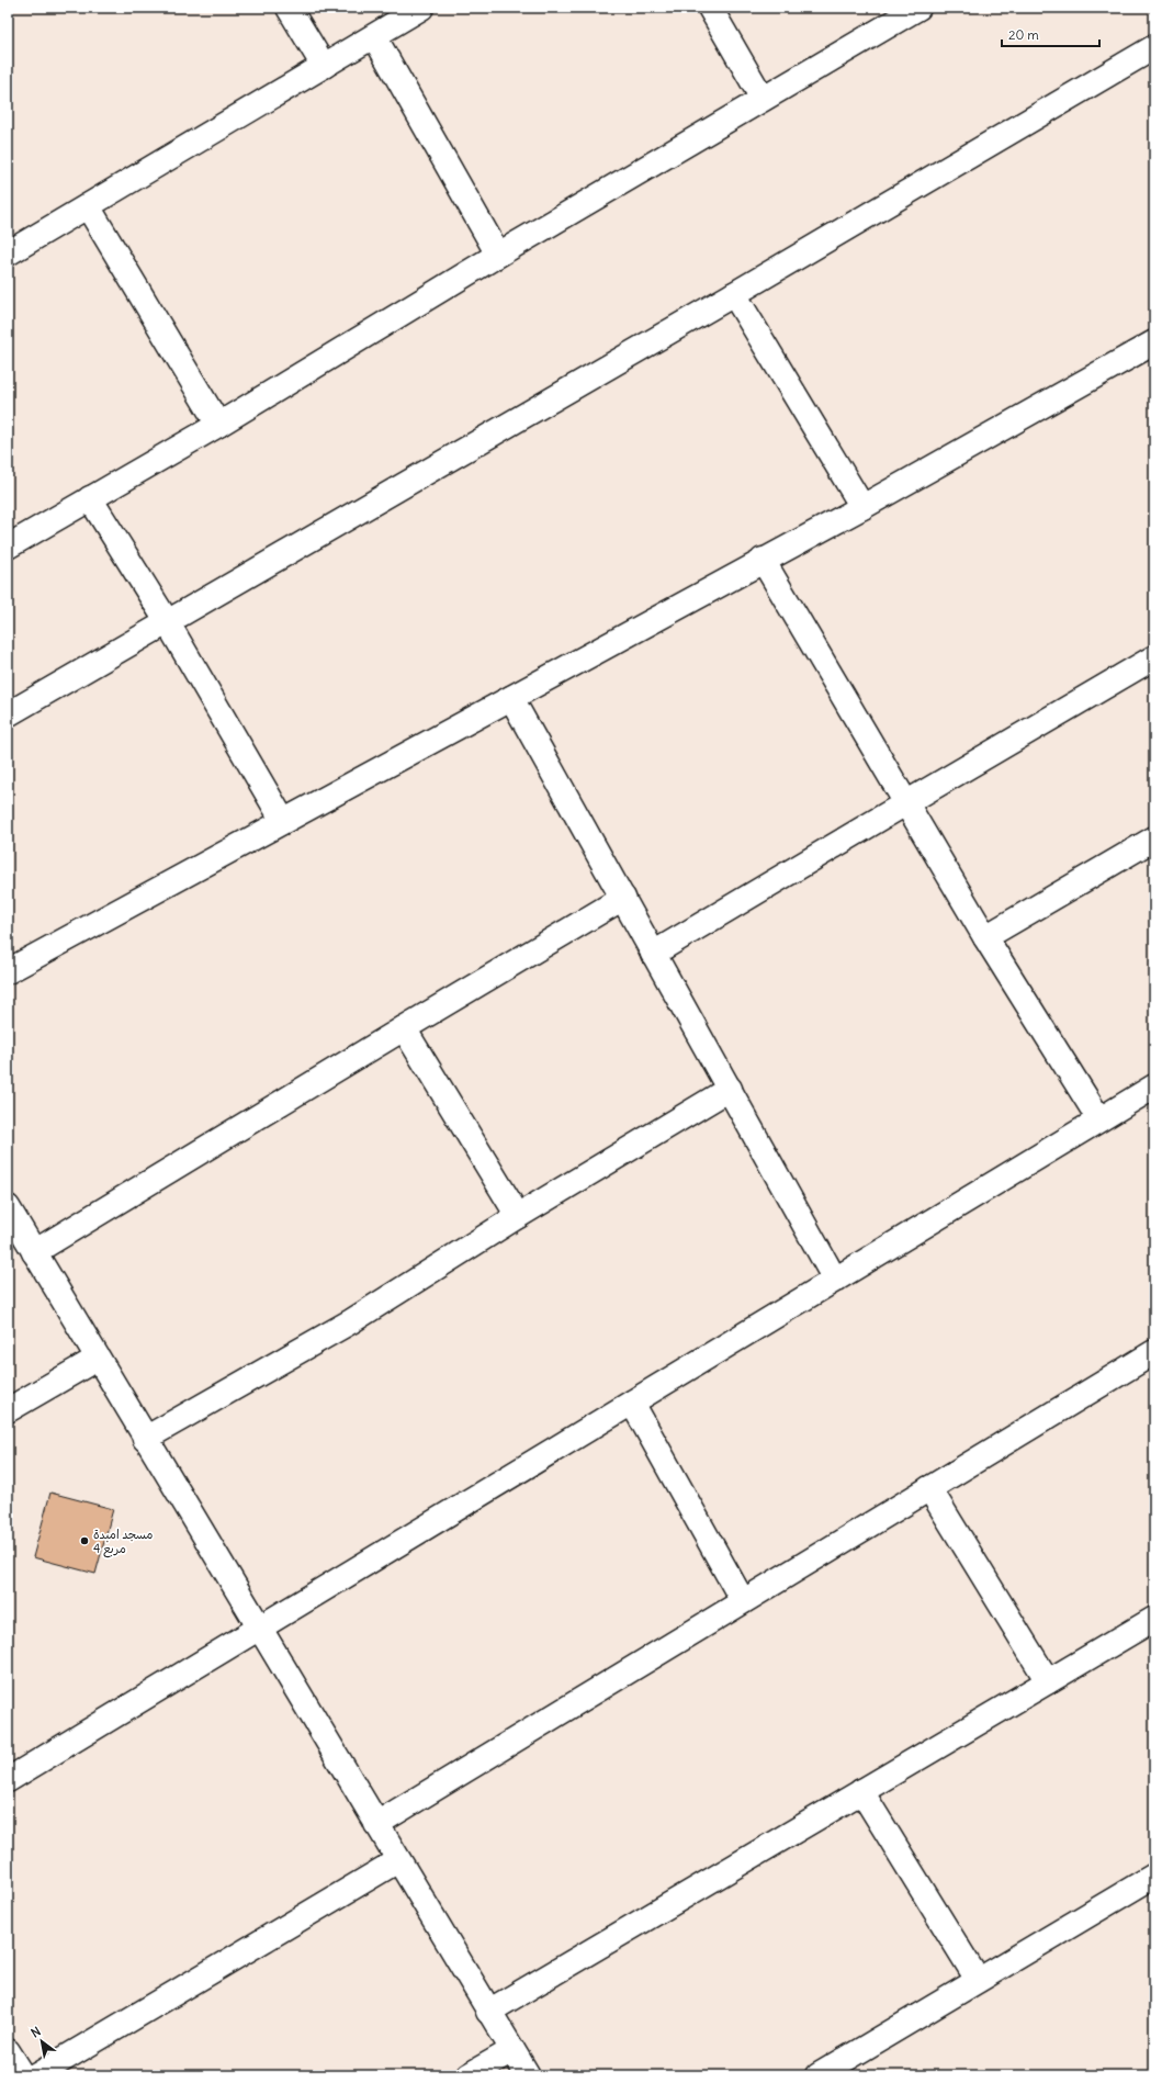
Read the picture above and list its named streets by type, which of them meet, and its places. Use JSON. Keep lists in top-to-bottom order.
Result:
{
  "places": ["مسجد امبدة مربع 4"],
  "scale_bar": "20 m",
  "north": "top left"
}
